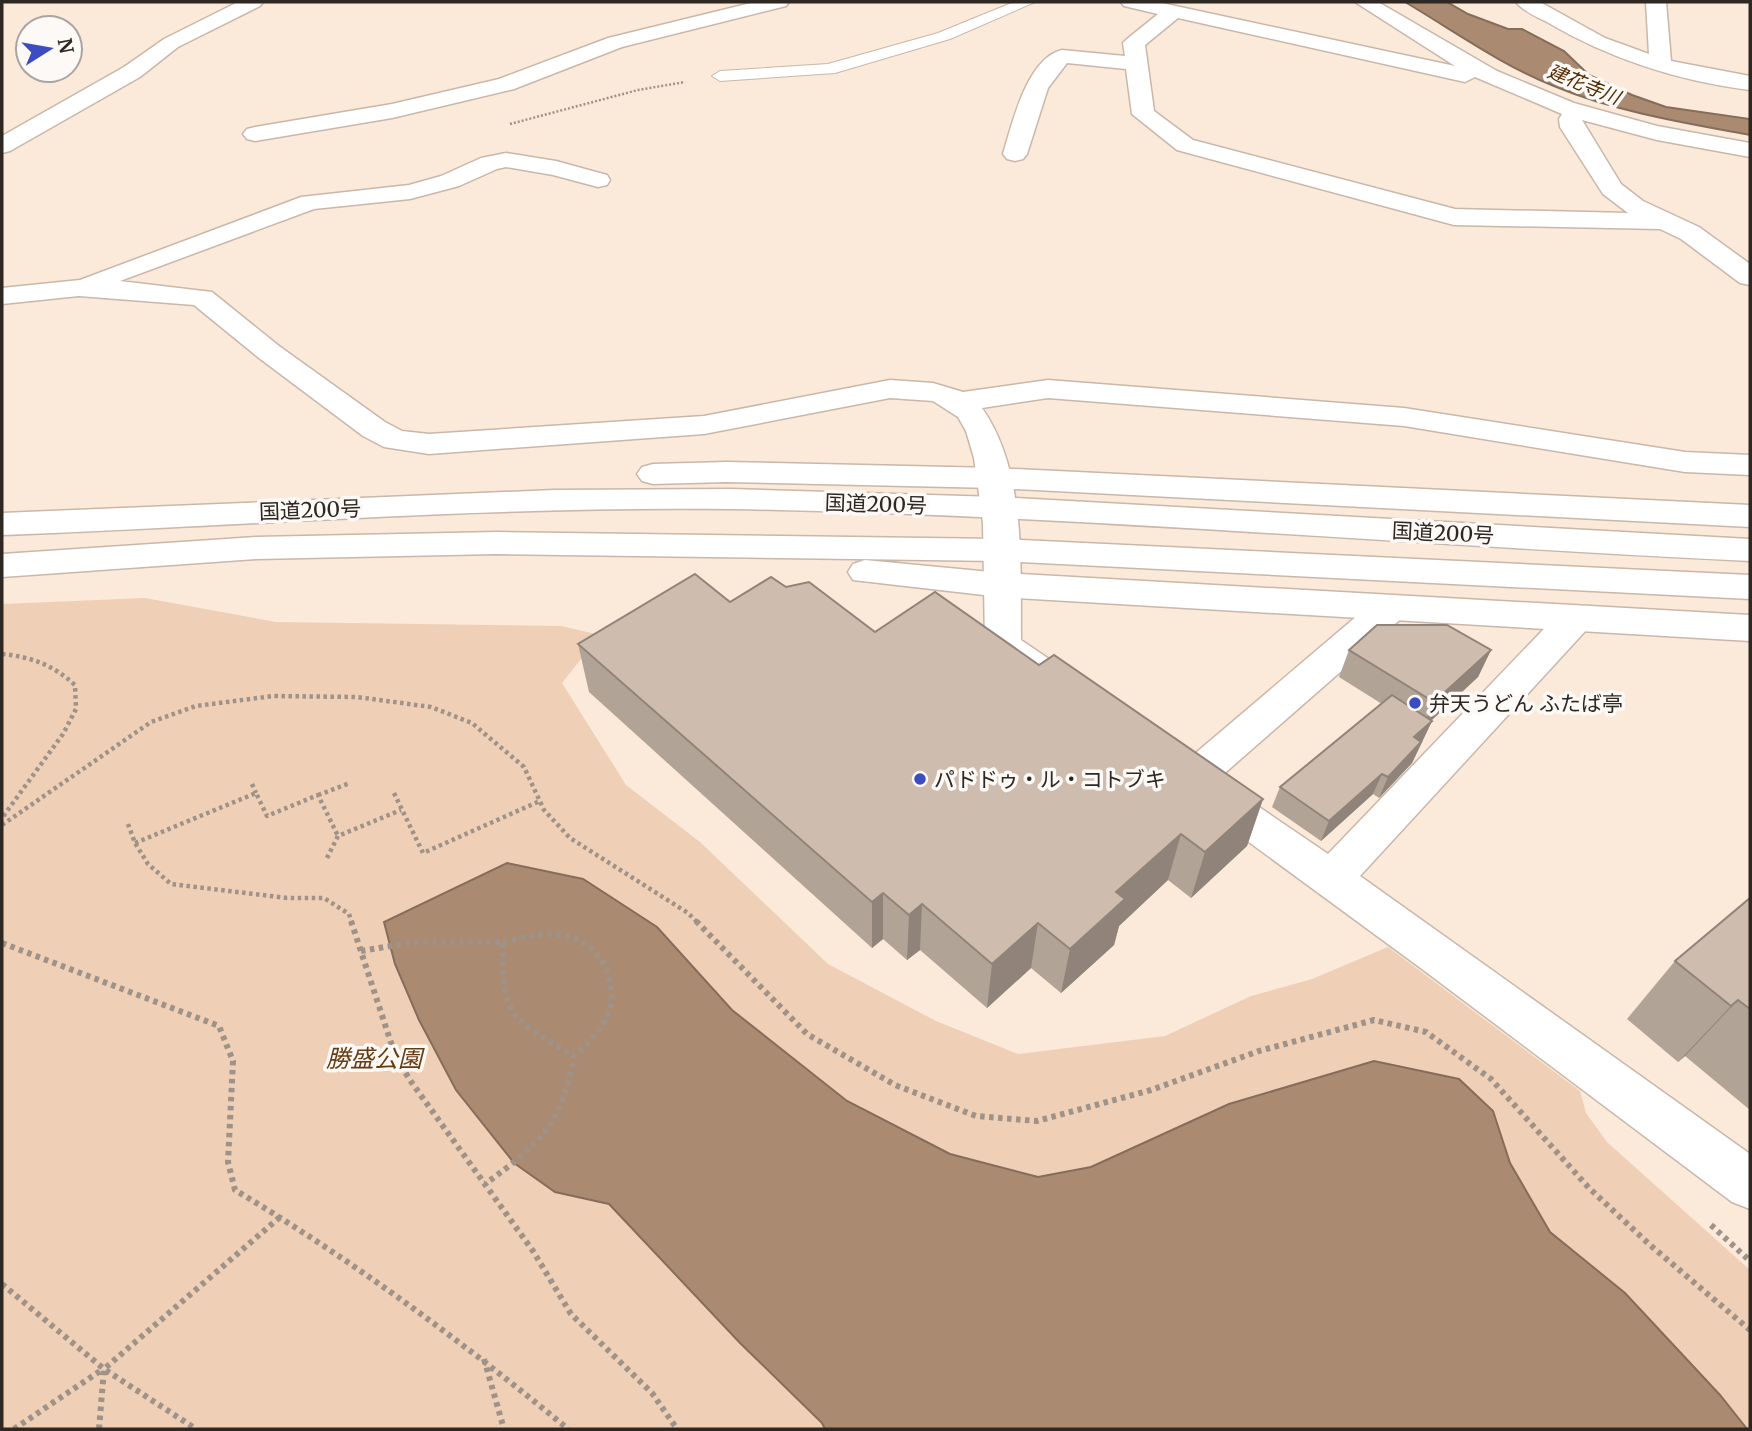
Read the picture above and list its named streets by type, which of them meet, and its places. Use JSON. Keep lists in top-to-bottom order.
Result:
{
  "streets": {
    "main road": ["国道200号"]
  },
  "water": ["建花寺川"],
  "parks": ["勝盛公園"],
  "places": ["弁天うどん ふたば亭", "パドドゥ・ル・コトブキ"],
  "north": "right"
}
